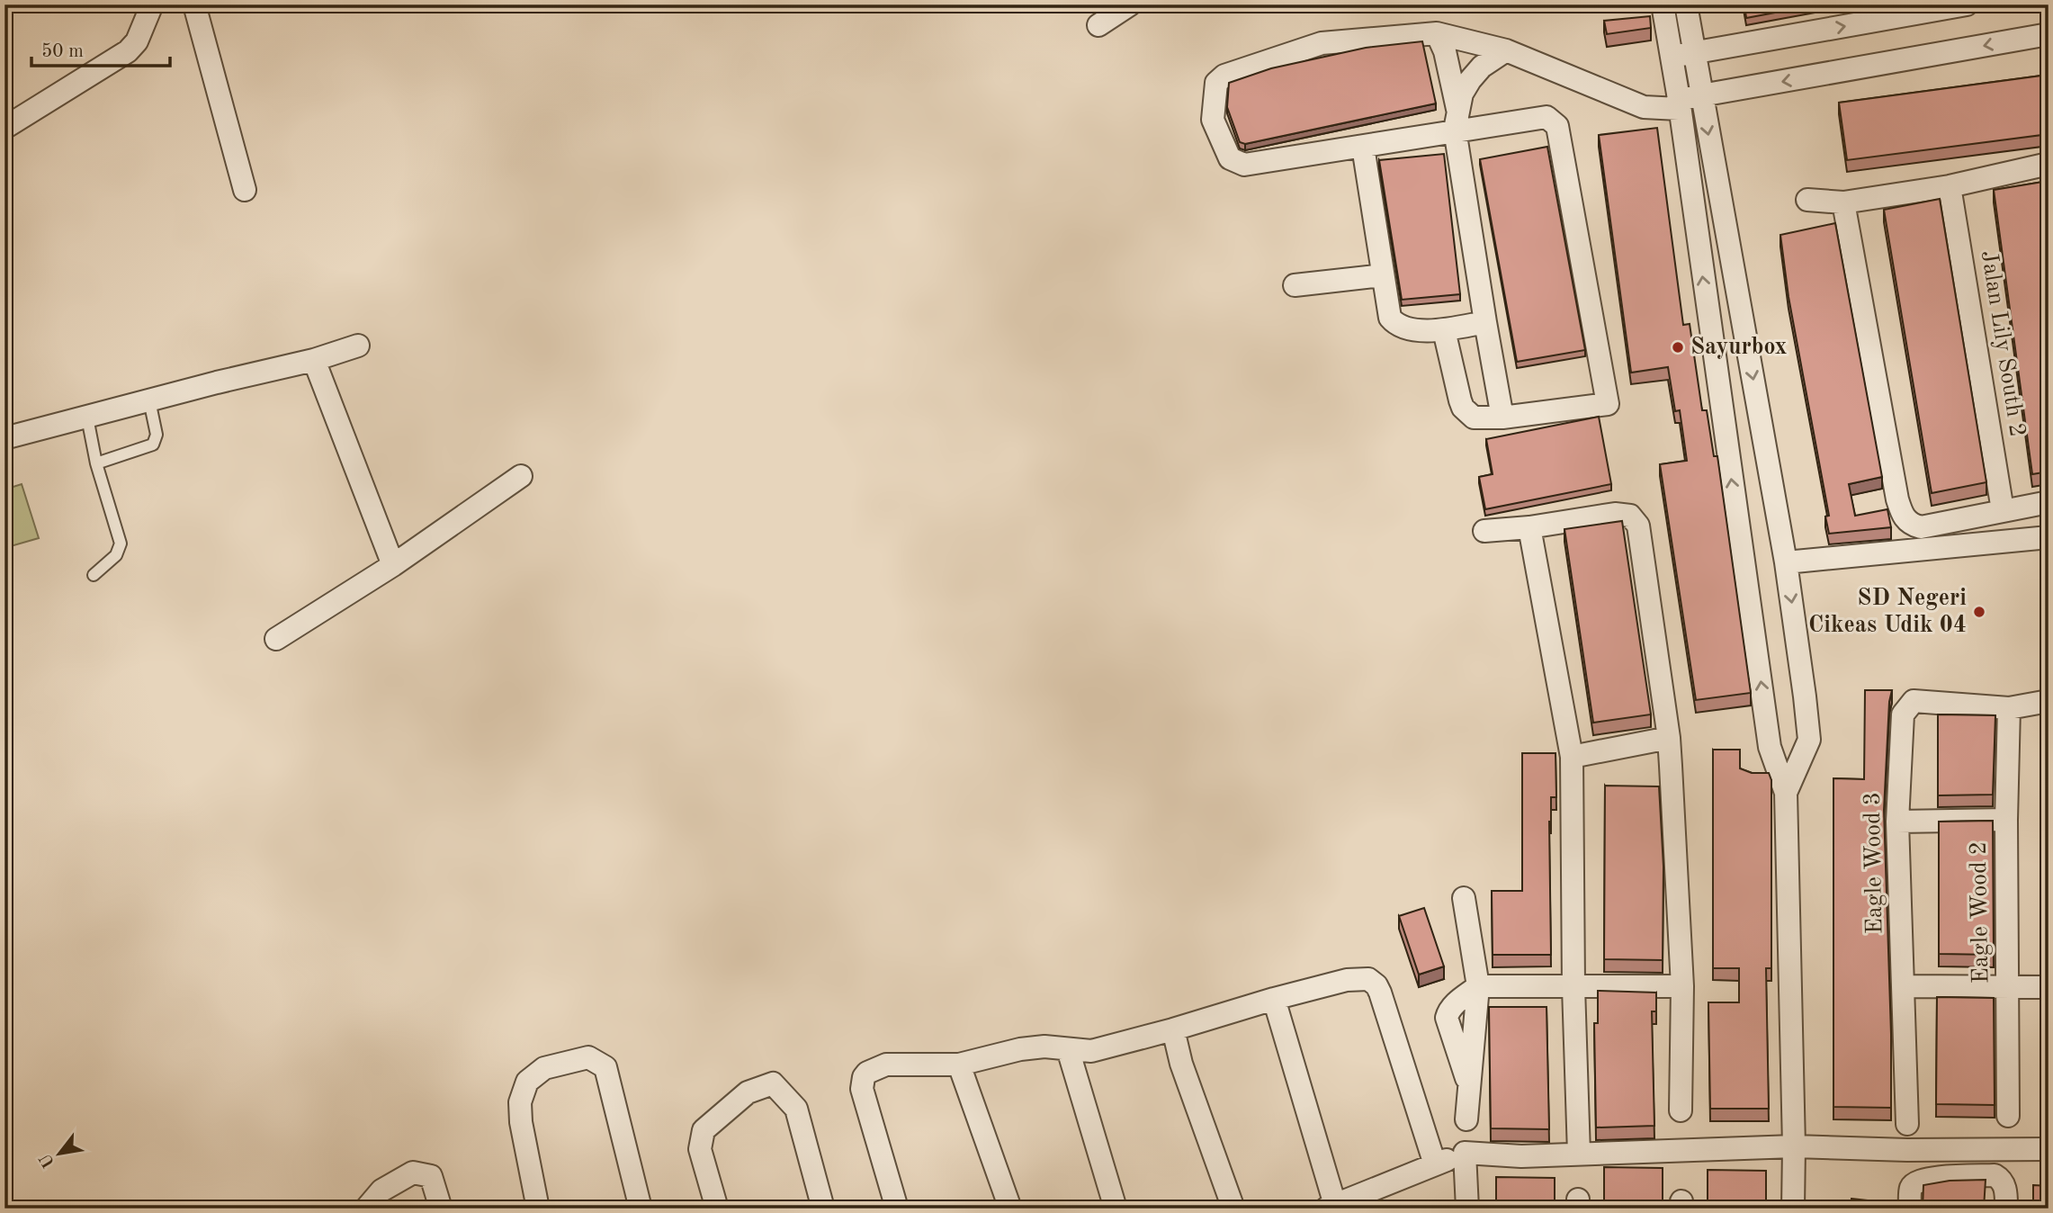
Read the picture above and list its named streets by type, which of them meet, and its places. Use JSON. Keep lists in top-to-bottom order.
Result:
{
  "streets": {
    "street": ["Jalan Lily South 2", "Eagle Wood 3", "Eagle Wood 2"]
  },
  "crossings": [
    ["Eagle Wood 3", "Eagle Wood 2"]
  ],
  "places": ["Sayurbox", "SD Negeri Cikeas Udik 04"],
  "scale_bar": "50 m",
  "north": "bottom left"
}
